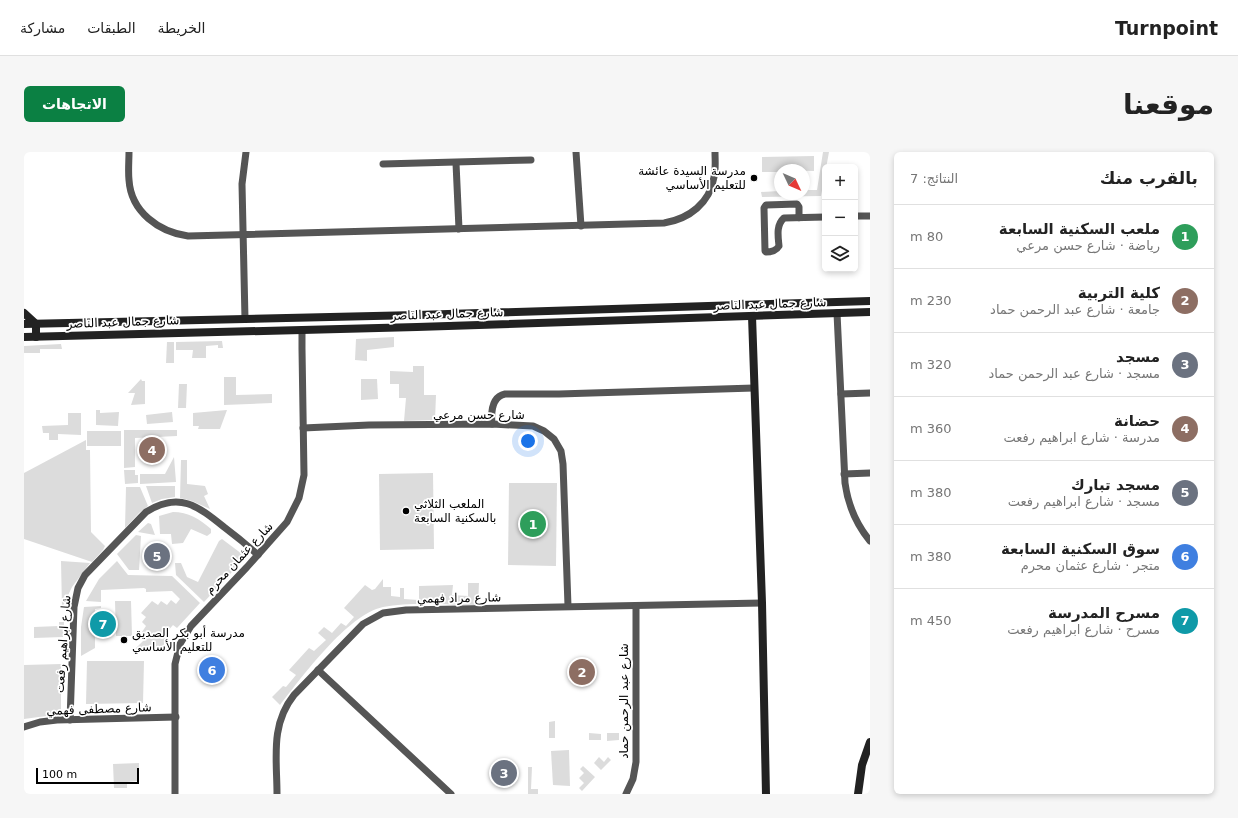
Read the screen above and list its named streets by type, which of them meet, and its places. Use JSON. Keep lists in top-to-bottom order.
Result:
{
  "streets": {
    "main road": ["شارع جمال عبد الناصر"],
    "street": [
      "شارع حسن مرعي",
      "شارع عثمان محرم",
      "شارع مراد فهمي",
      "شارع ابراهيم رفعت",
      "شارع عبد الرحمن حماد",
      "شارع مصطفى فهمي"
    ]
  },
  "crossings": [
    ["شارع جمال عبد الناصر", "شارع عثمان محرم"],
    ["شارع حسن مرعي", "شارع عثمان محرم"],
    ["شارع حسن مرعي", "شارع مراد فهمي"],
    ["شارع عثمان محرم", "شارع ابراهيم رفعت"],
    ["شارع عثمان محرم", "شارع مصطفى فهمي"],
    ["شارع مراد فهمي", "شارع عبد الرحمن حماد"],
    ["شارع ابراهيم رفعت", "شارع مصطفى فهمي"]
  ],
  "places": ["مدرسة السيدة عائشة للتعليم الأساسي", "الملعب الثلاثي بالسكنية السابعة", "مدرسة أبو بكر الصديق للتعليم الأساسي"],
  "scale_bar": "100 m",
  "north": "bottom right",
  "page": {
    "header": "Turnpoint",
    "nav": ["الخريطة", "الطبقات", "مشاركة"],
    "buttons": "الاتجاهات",
    "title": "موقعنا",
    "heading": ["بالقرب منك", "النتائج: 7"],
    "map_buttons": ["+", "−"],
    "list": [
      {
        "mark": "1",
        "name": "ملعب السكنية السابعة",
        "note": "رياضة · شارع حسن مرعي",
        "value": "80 m"
      },
      {
        "mark": "2",
        "name": "كلية التربية",
        "note": "جامعة · شارع عبد الرحمن حماد",
        "value": "230 m"
      },
      {
        "mark": "3",
        "name": "مسجد",
        "note": "مسجد · شارع عبد الرحمن حماد",
        "value": "320 m"
      },
      {
        "mark": "4",
        "name": "حضانة",
        "note": "مدرسة · شارع ابراهيم رفعت",
        "value": "360 m"
      },
      {
        "mark": "5",
        "name": "مسجد تبارك",
        "note": "مسجد · شارع ابراهيم رفعت",
        "value": "380 m"
      },
      {
        "mark": "6",
        "name": "سوق السكنية السابعة",
        "note": "متجر · شارع عثمان محرم",
        "value": "380 m"
      },
      {
        "mark": "7",
        "name": "مسرح المدرسة",
        "note": "مسرح · شارع ابراهيم رفعت",
        "value": "450 m"
      }
    ],
    "pins": [
      "4",
      "1",
      "5",
      "7",
      "6",
      "2",
      "3"
    ],
    "scale": "100 m"
  }
}
